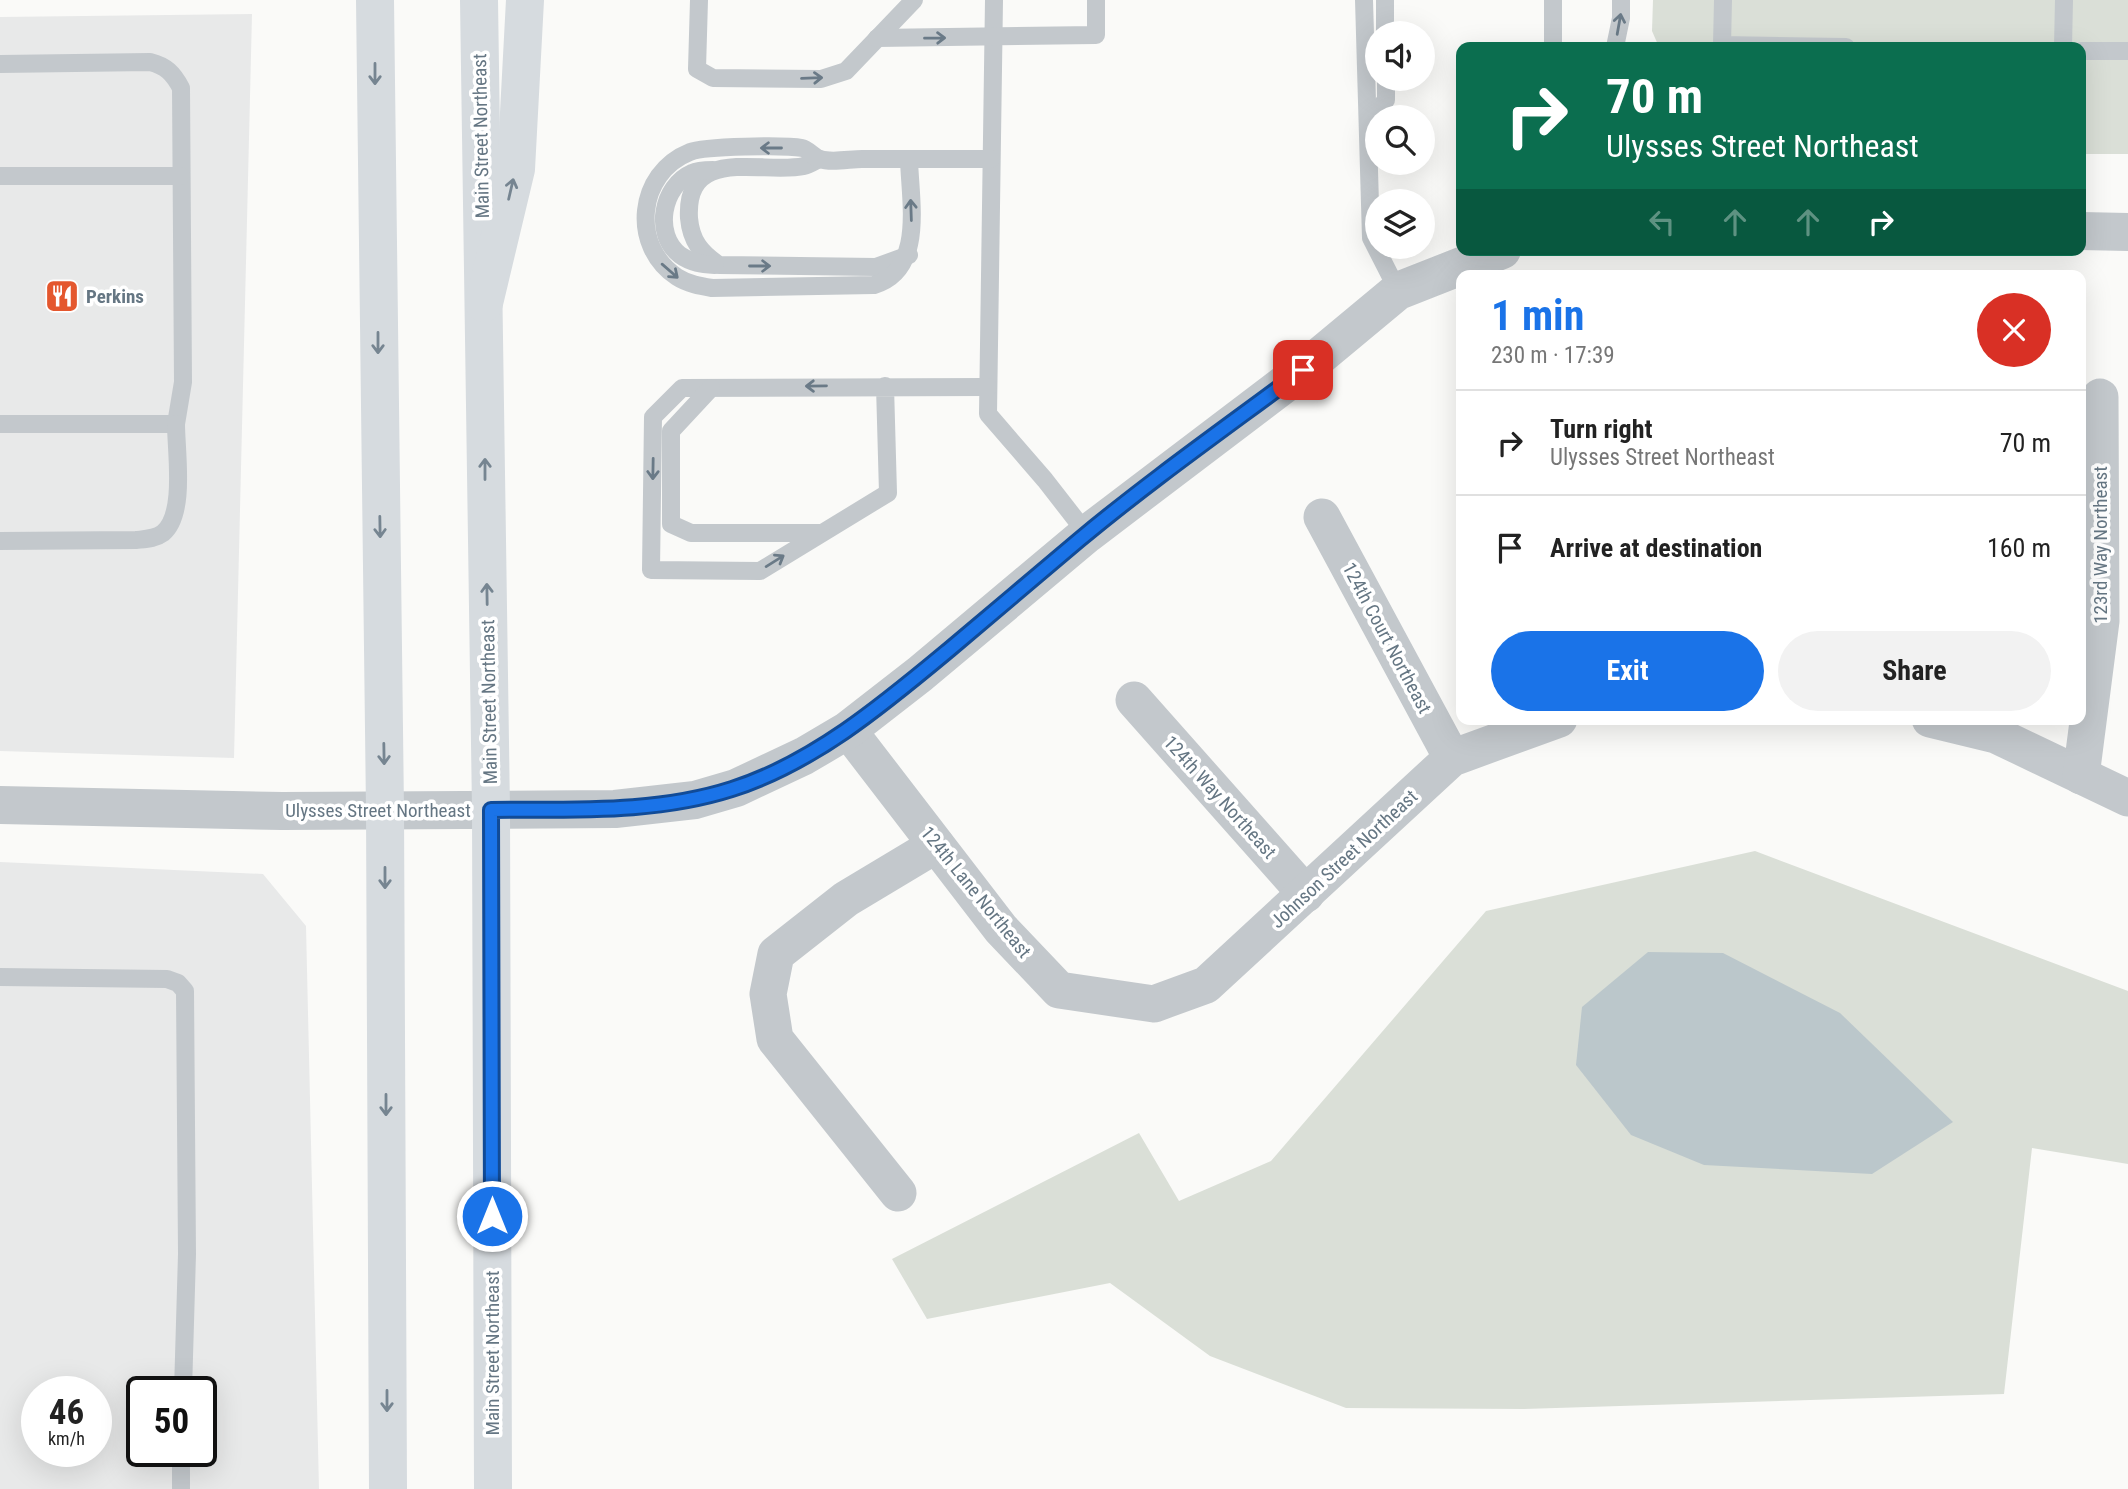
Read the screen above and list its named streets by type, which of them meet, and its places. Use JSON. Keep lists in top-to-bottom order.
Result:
{
  "streets": {
    "main road": ["Main Street Northeast"],
    "street": [
      "123rd Way Northeast",
      "124th Court Northeast",
      "124th Way Northeast",
      "Ulysses Street Northeast",
      "Johnson Street Northeast",
      "124th Lane Northeast"
    ]
  },
  "crossings": [
    ["Main Street Northeast", "Ulysses Street Northeast"],
    ["124th Court Northeast", "Johnson Street Northeast"],
    ["124th Way Northeast", "Johnson Street Northeast"],
    ["Ulysses Street Northeast", "124th Lane Northeast"],
    ["Johnson Street Northeast", "124th Lane Northeast"]
  ],
  "places": {
    "restaurant": ["Perkins"]
  },
  "page": {
    "turn": ["70 m", "Ulysses Street Northeast"],
    "heading": ["1 min", "230 m · 17:39"],
    "list": [
      {
        "name": "Turn right",
        "note": "Ulysses Street Northeast",
        "value": "70 m"
      },
      {
        "name": "Arrive at destination",
        "value": "160 m"
      }
    ],
    "buttons": ["Exit", "Share"],
    "speed": "46 km/h",
    "limit": "50"
  }
}
